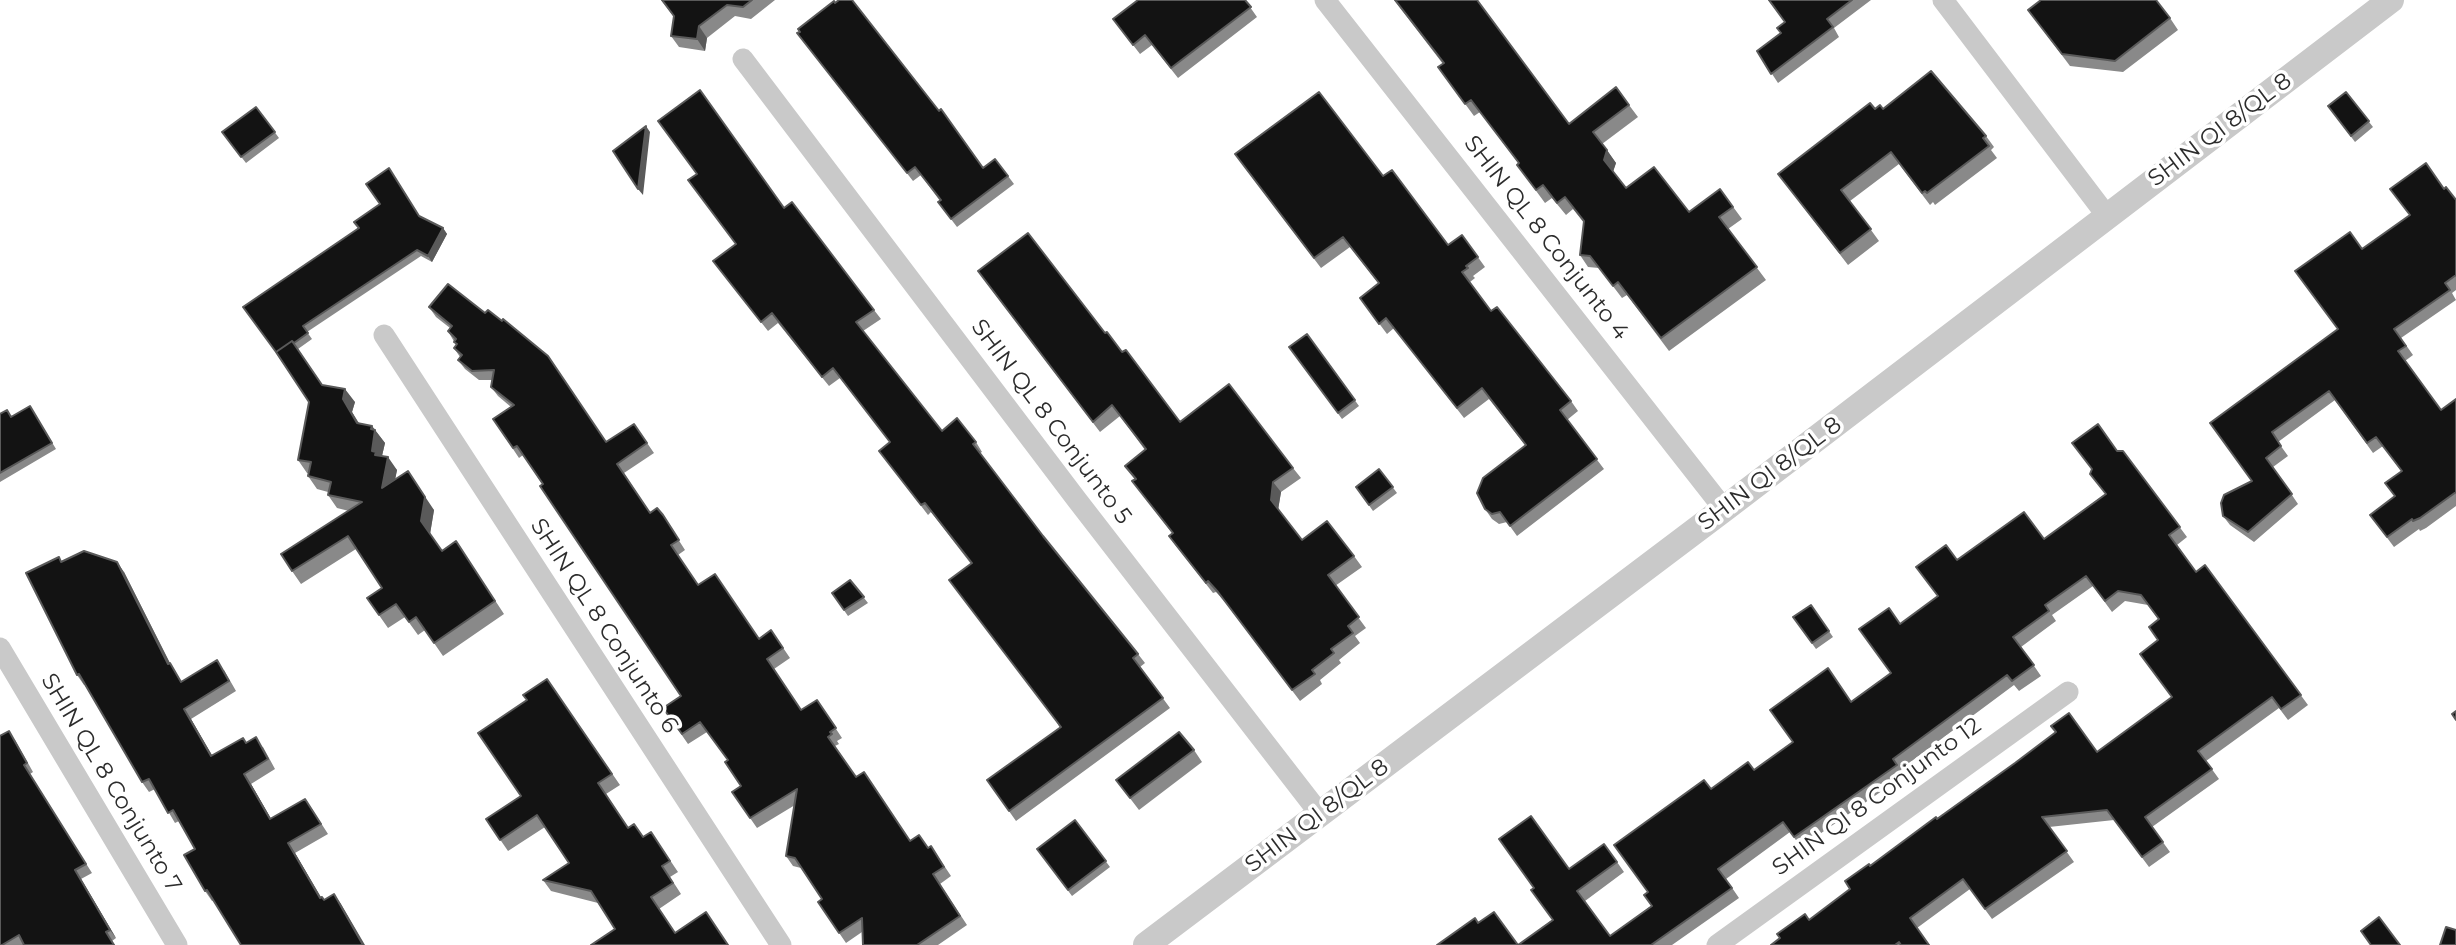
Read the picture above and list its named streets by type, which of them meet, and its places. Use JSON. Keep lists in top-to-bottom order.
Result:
{
  "streets": {
    "street": [
      "SHIN QI 8/QL 8",
      "SHIN QL 8 Conjunto 4",
      "SHIN QL 8 Conjunto 5",
      "SHIN QL 8 Conjunto 6",
      "SHIN QL 8 Conjunto 7",
      "SHIN QI 8 Conjunto 12"
    ]
  },
  "crossings": [
    ["SHIN QI 8/QL 8", "SHIN QL 8 Conjunto 4"],
    ["SHIN QI 8/QL 8", "SHIN QL 8 Conjunto 5"]
  ]
}
